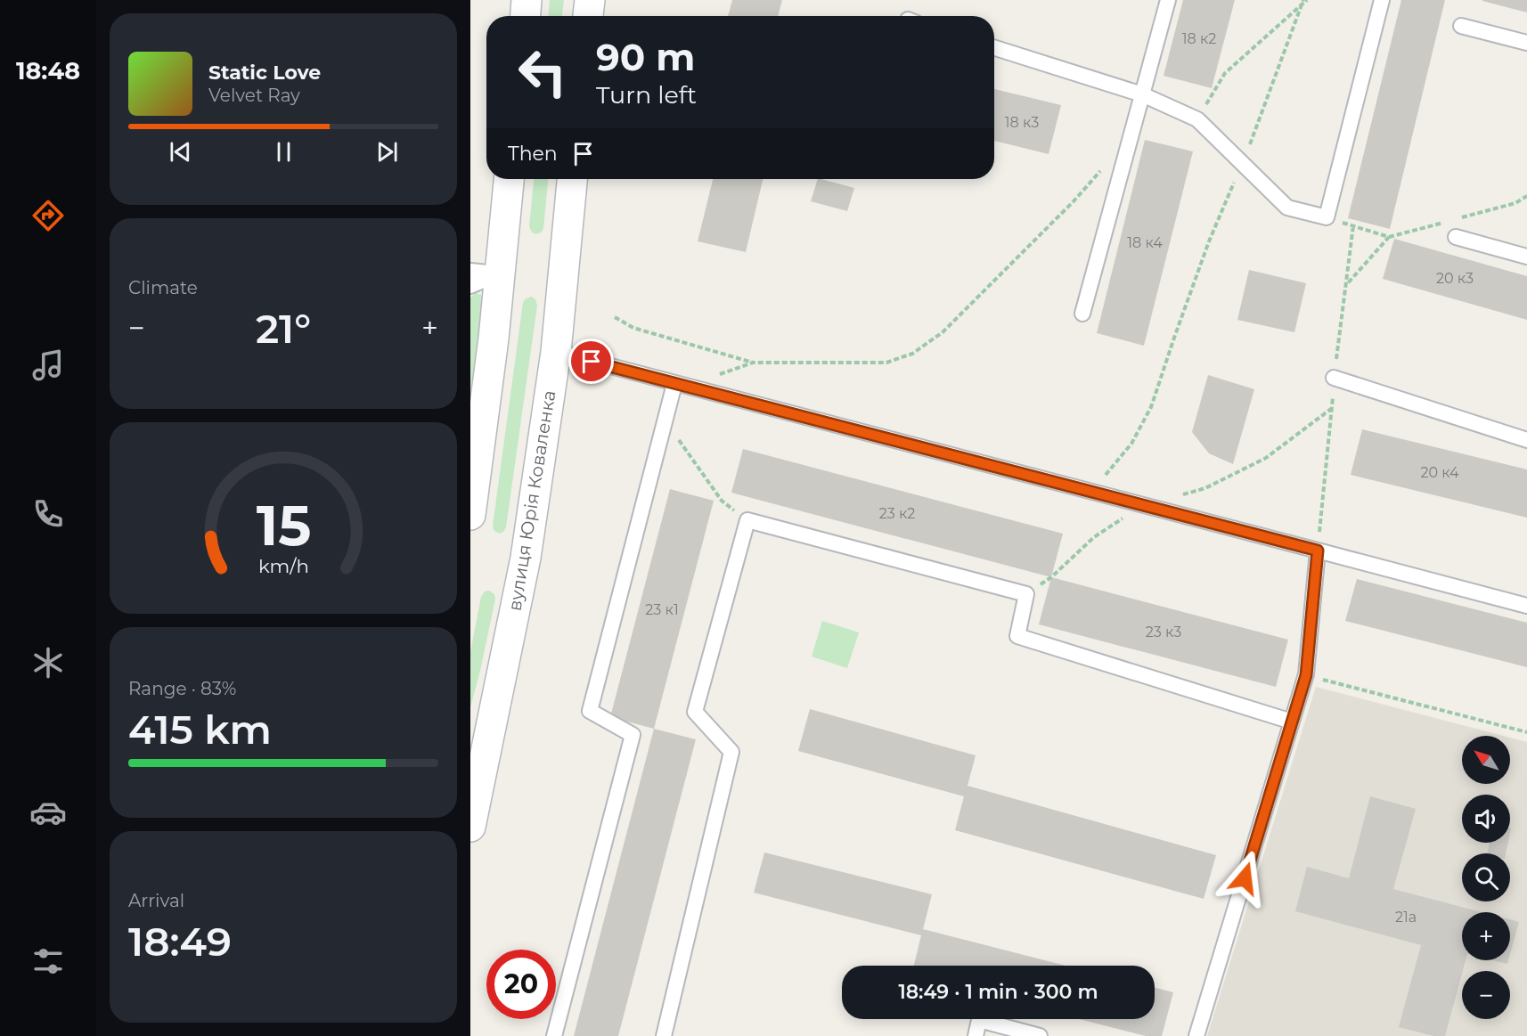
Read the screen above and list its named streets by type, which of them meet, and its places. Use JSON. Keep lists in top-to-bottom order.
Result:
{
  "streets": {
    "street": ["вулиця Юрія Коваленка"]
  },
  "house_numbers": [
    "18 к2",
    "18 к3",
    "18 к4",
    "20 к3",
    "20 к4",
    "23 к2",
    "23 к1",
    "23 к3",
    "21а"
  ],
  "north": "top left",
  "page": {
    "tabs": "18:48",
    "turn": ["90 m", "Turn left"],
    "song": ["Static Love", "Velvet Ray"],
    "then": "Then",
    "tile": [
      "Climate",
      ["Range · 83%", "415 km"],
      ["Arrival", "18:49"]
    ],
    "heat": ["−", "21°", "+"],
    "map_buttons": ["+", "−"],
    "limit": "20",
    "trip": "18:49 · 1 min · 300 m",
    "gauge": ["15", "km/h"]
  }
}
